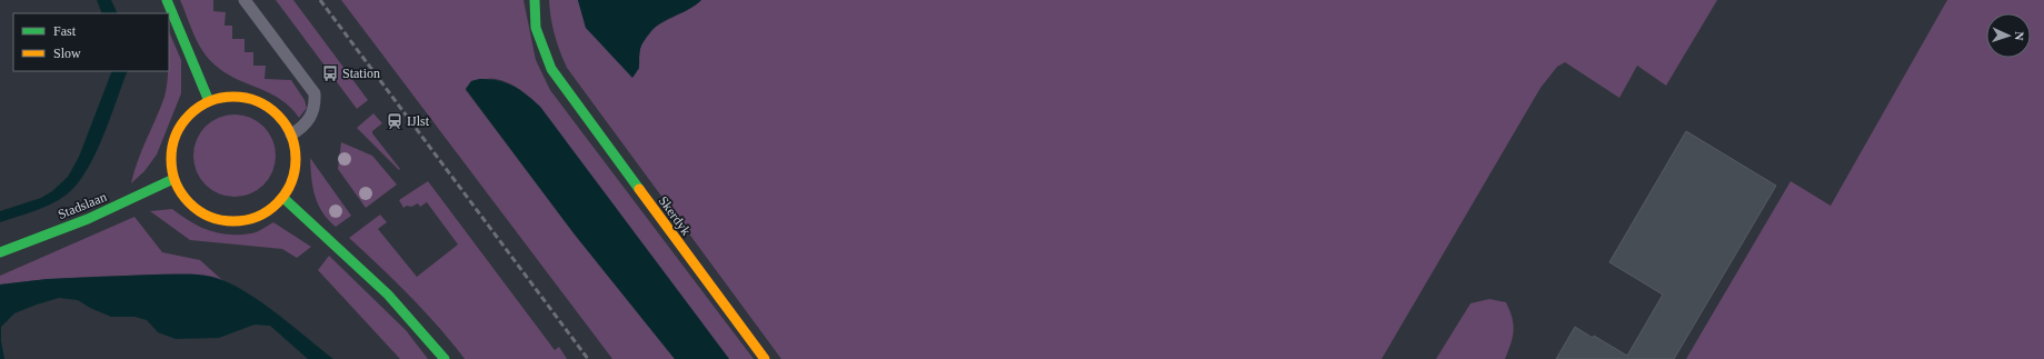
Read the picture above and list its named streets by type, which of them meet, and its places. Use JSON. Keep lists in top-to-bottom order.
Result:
{
  "streets": {
    "street": ["Stadslaan", "Skerdyk"]
  },
  "places": {
    "bus stop": ["Station"],
    "station": ["IJlst"]
  },
  "legend": ["Fast", "Slow"],
  "north": "right"
}
